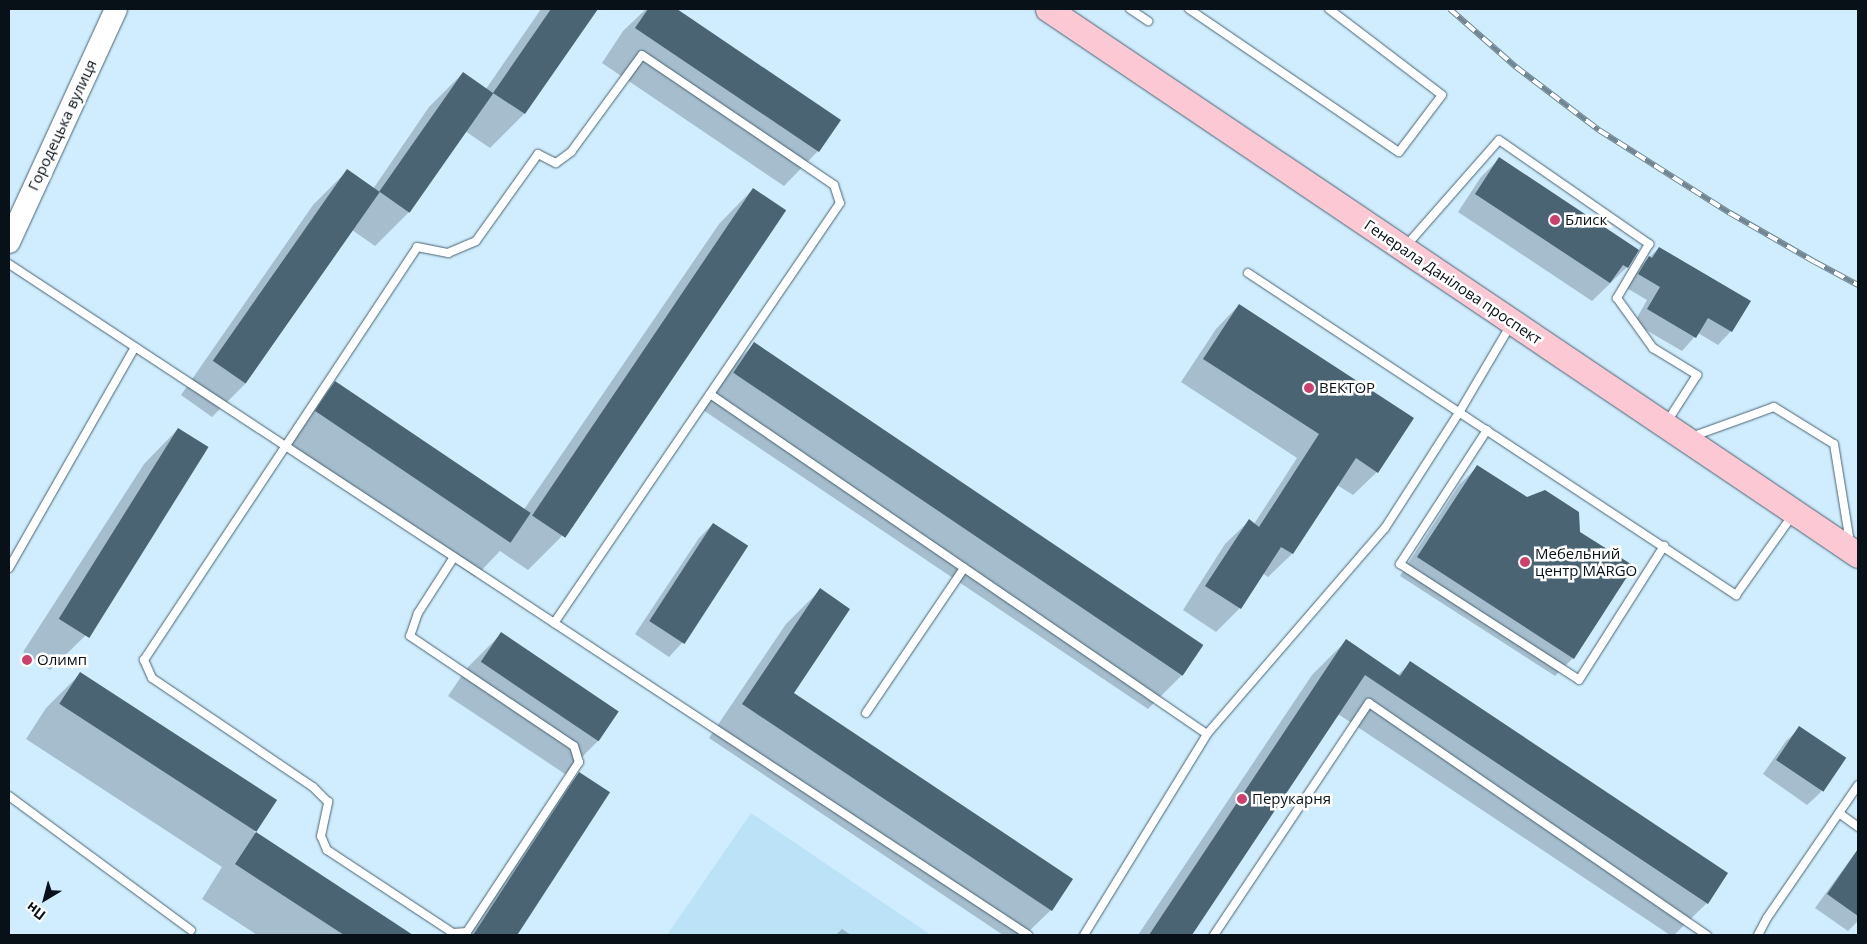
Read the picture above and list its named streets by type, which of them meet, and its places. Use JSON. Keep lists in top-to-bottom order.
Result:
{
  "streets": {
    "main road": ["Генерала Данілова проспект"],
    "street": ["Городецька вулиця"]
  },
  "places": [
    "Блиск",
    "ВЕКТОР",
    "Мебельний центр MARGO",
    "Олимп",
    "Перукарня"
  ],
  "north": "bottom left"
}
